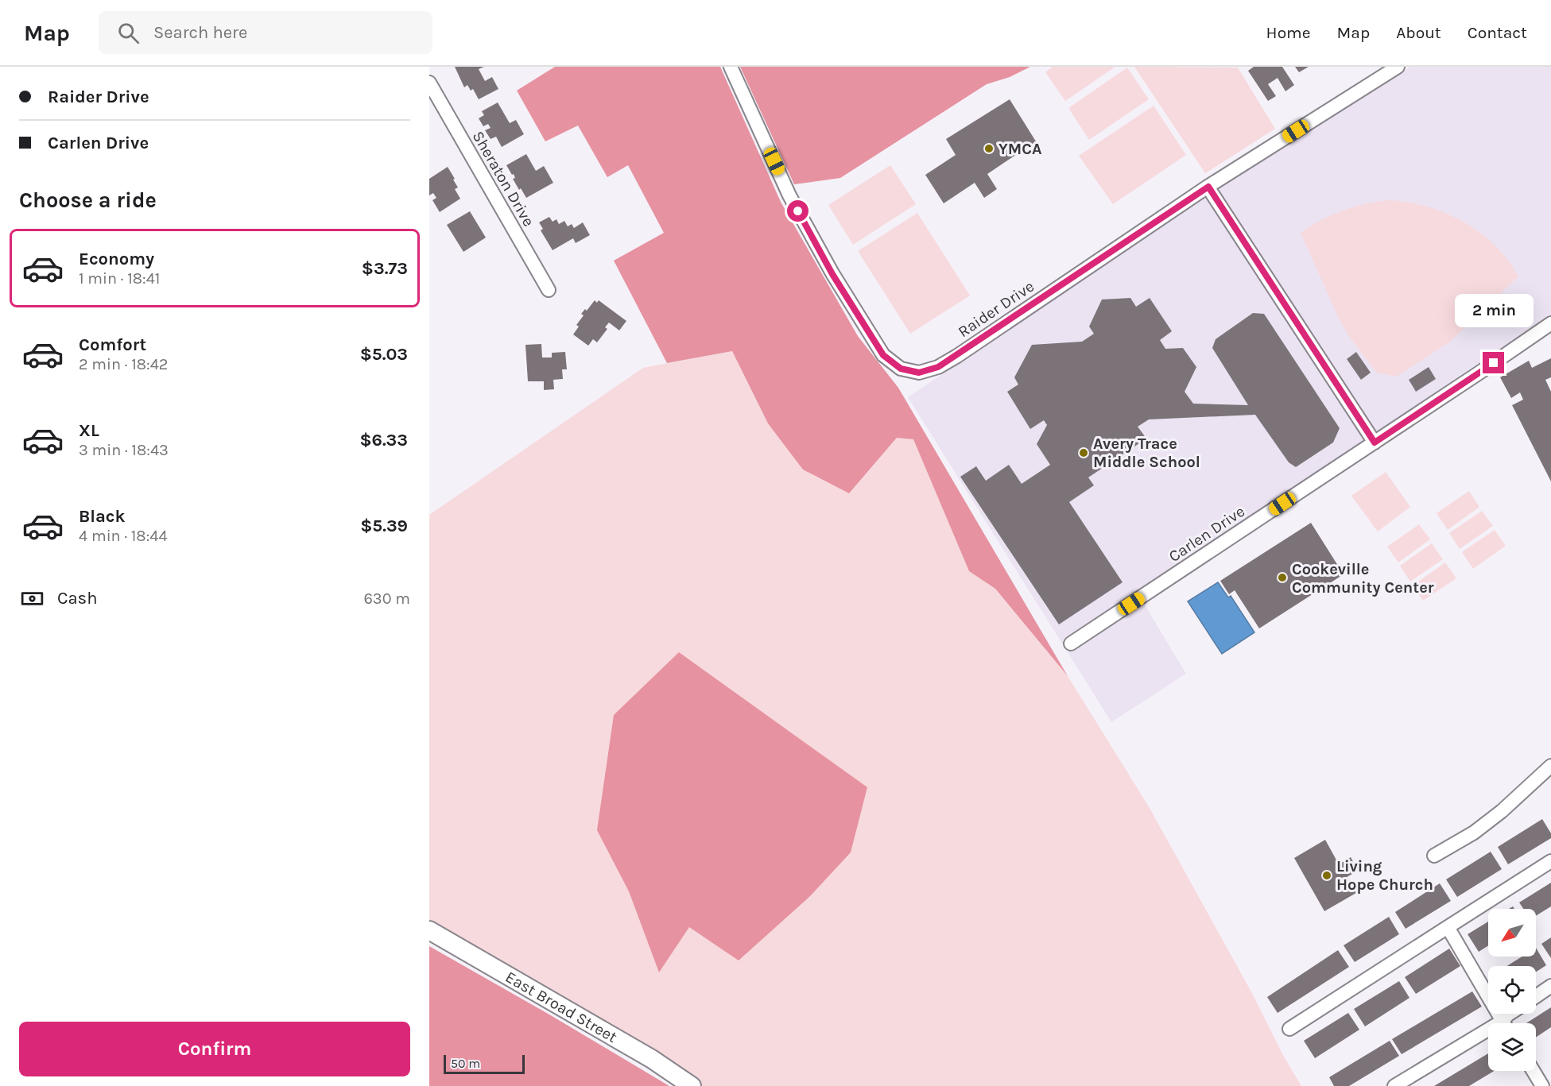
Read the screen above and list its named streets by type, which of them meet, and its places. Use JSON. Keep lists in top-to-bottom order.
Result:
{
  "streets": {
    "street": [
      "Sheraton Drive",
      "Raider Drive",
      "Carlen Drive",
      "East Broad Street"
    ]
  },
  "places": [
    "YMCA",
    "Avery Trace Middle School",
    "Cookeville Community Center",
    "Living Hope Church"
  ],
  "scale_bar": "50 m",
  "north": "bottom left",
  "page": {
    "header": "Map",
    "search": "Search here",
    "nav": [
      "Home",
      "Map",
      "About",
      "Contact"
    ],
    "banner": ["Raider Drive", "Carlen Drive"],
    "heading": "Choose a ride",
    "list": [
      {
        "name": "Economy",
        "note": "1 min · 18:41",
        "value": "$3.73"
      },
      {
        "name": "Comfort",
        "note": "2 min · 18:42",
        "value": "$5.03"
      },
      {
        "name": "XL",
        "note": "3 min · 18:43",
        "value": "$6.33"
      },
      {
        "name": "Black",
        "note": "4 min · 18:44",
        "value": "$5.39"
      }
    ],
    "bubble": "2 min",
    "pay": ["Cash", "630 m"],
    "buttons": "Confirm",
    "scale": "50 m"
  }
}
